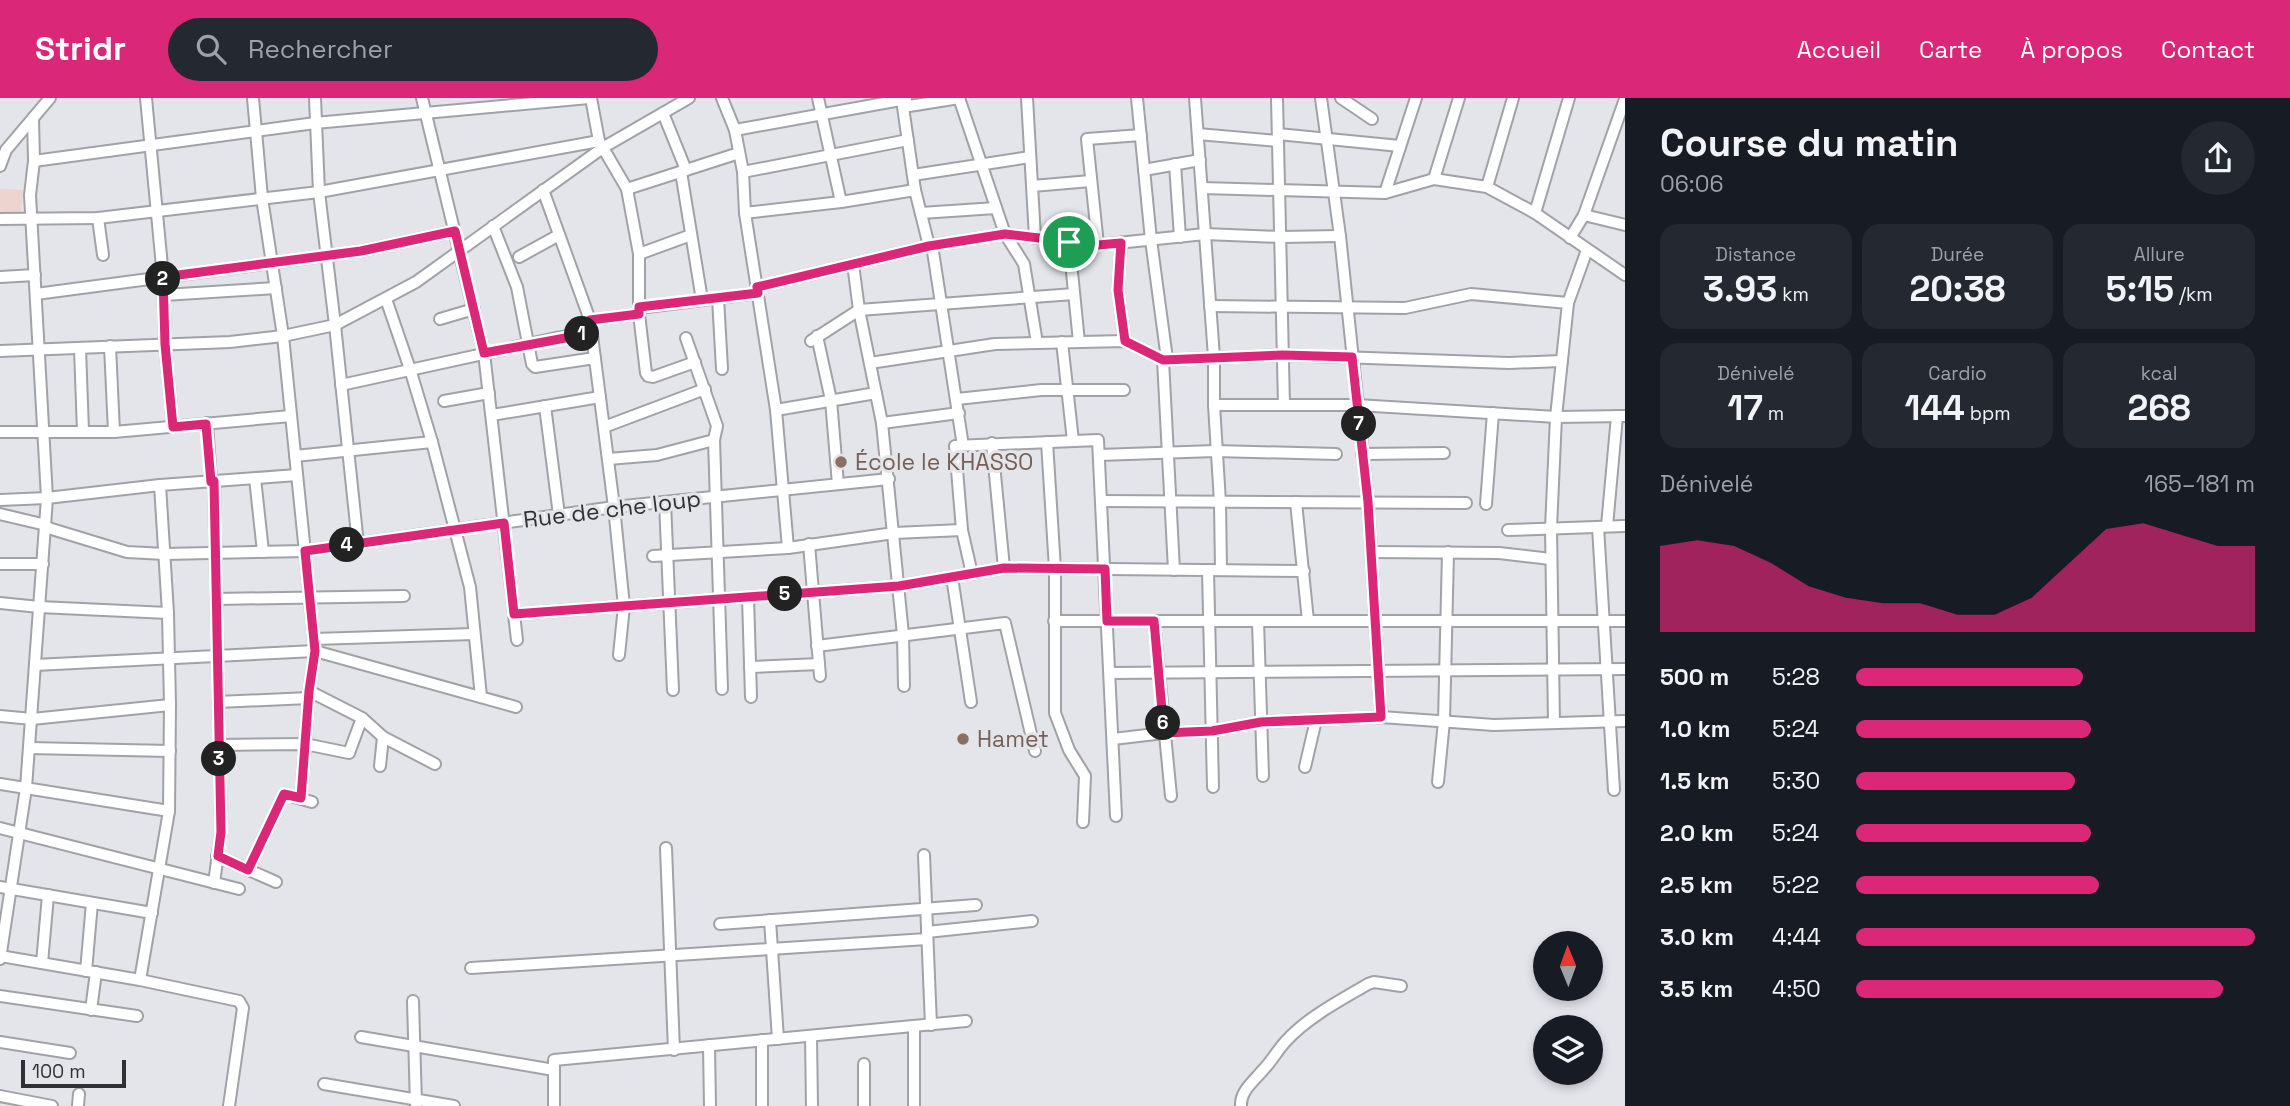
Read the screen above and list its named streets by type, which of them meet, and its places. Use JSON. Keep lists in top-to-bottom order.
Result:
{
  "streets": {
    "street": ["Rue de che loup"]
  },
  "places": ["École le KHASSO", "Hamet"],
  "scale_bar": "100 m",
  "north": "top",
  "page": {
    "header": "Stridr",
    "search": "Rechercher",
    "nav": [
      "Accueil",
      "Carte",
      "À propos",
      "Contact"
    ],
    "heading": ["Course du matin", "06:06"],
    "stats": [
      ["Distance", "3.93 km"],
      ["Durée", "20:38"],
      ["Allure", "5:15 /km"],
      ["Dénivelé", "17 m"],
      ["Cardio", "144 bpm"],
      ["kcal", "268"]
    ],
    "pins": [
      "2",
      "1",
      "7",
      "4",
      "5",
      "6",
      "3"
    ],
    "chart": ["Dénivelé", "165–181 m"],
    "list": [
      {
        "name": "500 m",
        "note": "5:28"
      },
      {
        "name": "1.0 km",
        "note": "5:24"
      },
      {
        "name": "1.5 km",
        "note": "5:30"
      },
      {
        "name": "2.0 km",
        "note": "5:24"
      },
      {
        "name": "2.5 km",
        "note": "5:22"
      },
      {
        "name": "3.0 km",
        "note": "4:44"
      },
      {
        "name": "3.5 km",
        "note": "4:50"
      }
    ],
    "scale": "100 m"
  }
}
